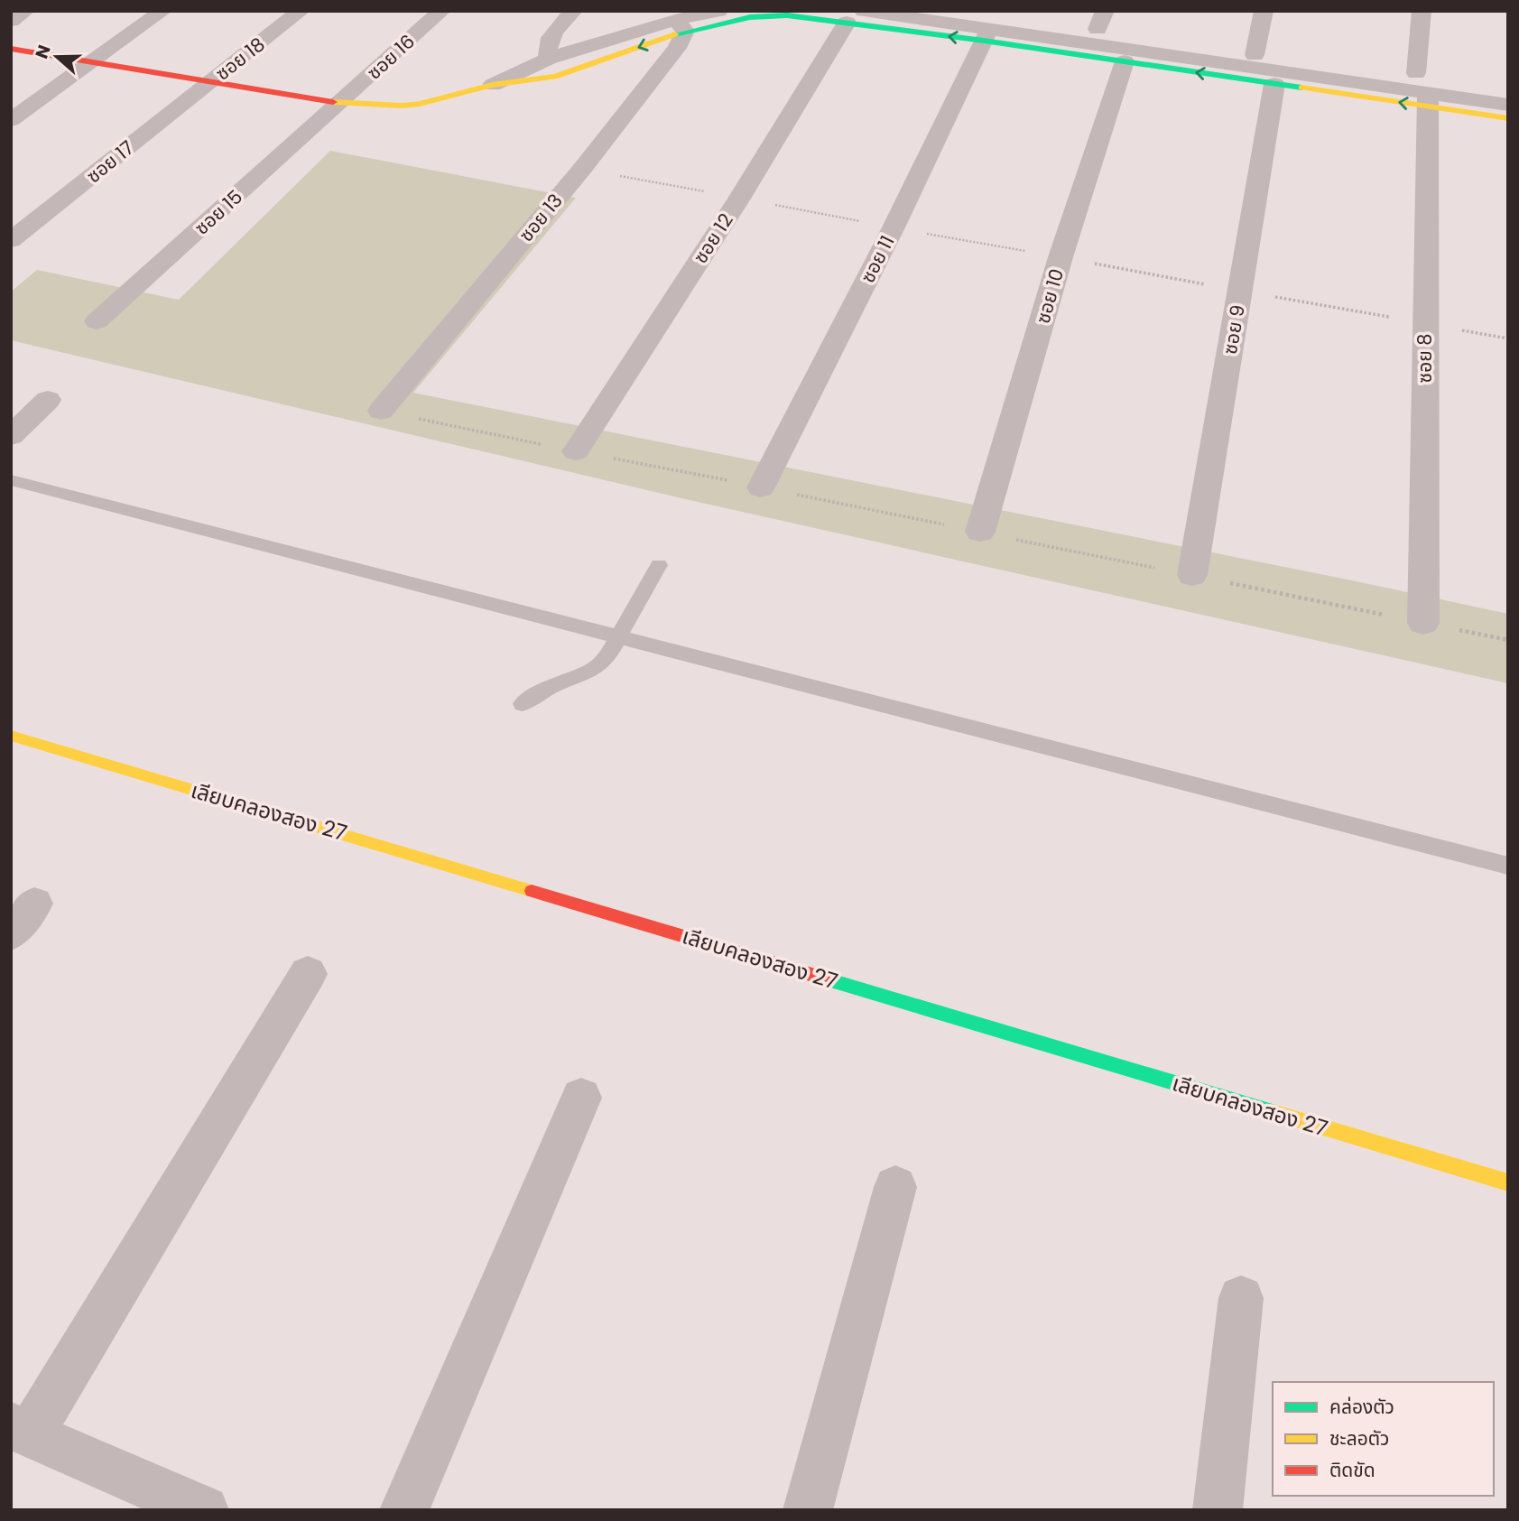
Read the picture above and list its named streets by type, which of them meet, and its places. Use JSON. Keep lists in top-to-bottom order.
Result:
{
  "streets": {
    "street": [
      "ซอย 16",
      "ซอย 18",
      "ซอย 17",
      "ซอย 15",
      "ซอย 13",
      "ซอย 12",
      "ซอย 11",
      "ซอย 10",
      "ซอย 9",
      "ซอย 8",
      "เลียบคลองสอง 27"
    ]
  },
  "crossings": [
    ["ซอย 16", "ซอย 15"],
    ["ซอย 18", "ซอย 17"]
  ],
  "legend": ["คล่องตัว", "ชะลอตัว", "ติดขัด"],
  "north": "left"
}
